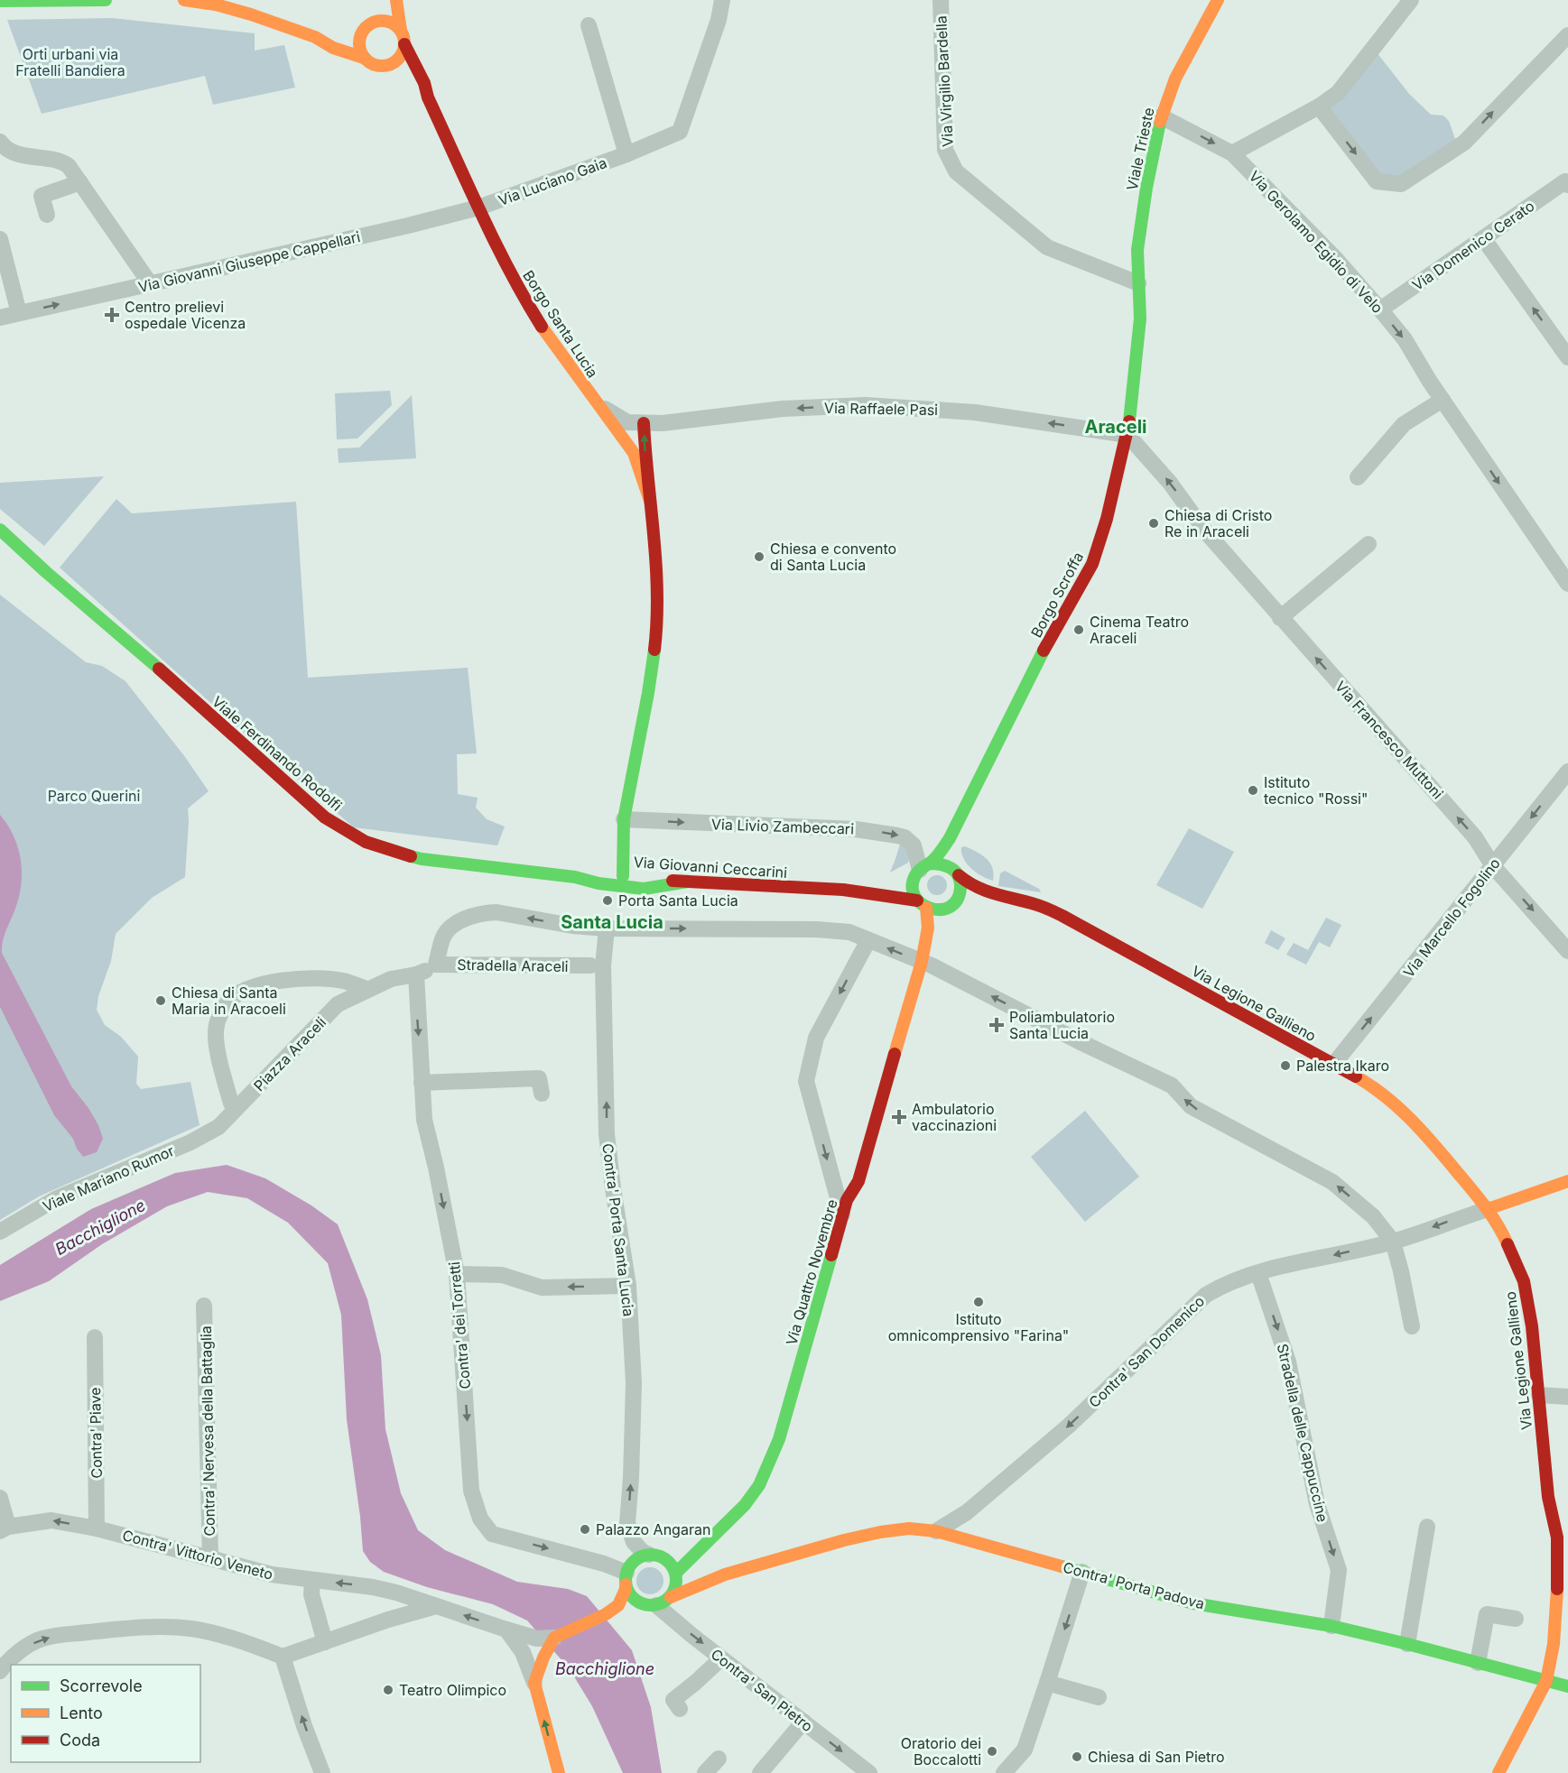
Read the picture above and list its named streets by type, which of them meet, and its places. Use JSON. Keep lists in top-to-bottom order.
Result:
{
  "streets": {
    "street": [
      "Via Virgilio Bardella",
      "Viale Trieste",
      "Via Luciano Gaia",
      "Via Gerolamo Egidio di Velo",
      "Via Domenico Cerato",
      "Via Giovanni Giuseppe Cappellari",
      "Borgo Santa Lucia",
      "Via Raffaele Pasi",
      "Borgo Scroffa",
      "Via Francesco Muttoni",
      "Viale Ferdinando Rodolfi",
      "Via Livio Zambeccari",
      "Via Giovanni Ceccarini",
      "Via Marcello Fogolino",
      "Stradella Araceli",
      "Via Legione Gallieno",
      "Piazza Araceli",
      "Viale Mariano Rumor",
      "Contra' Porta Santa Lucia",
      "Via Quattro Novembre",
      "Contra' dei Torretti",
      "Contra' San Domenico",
      "Contra' Nervesa della Battaglia",
      "Contra' Piave",
      "Stradella delle Cappuccine",
      "Contra' Vittorio Veneto",
      "Contra' Porta Padova",
      "Contra' San Pietro"
    ]
  },
  "crossings": [
    ["Via Virgilio Bardella", "Viale Trieste"],
    ["Via Virgilio Bardella", "Borgo Scroffa"],
    ["Viale Trieste", "Via Gerolamo Egidio di Velo"],
    ["Viale Trieste", "Borgo Scroffa"],
    ["Via Luciano Gaia", "Via Giovanni Giuseppe Cappellari"],
    ["Via Luciano Gaia", "Borgo Santa Lucia"],
    ["Via Gerolamo Egidio di Velo", "Via Domenico Cerato"],
    ["Via Giovanni Giuseppe Cappellari", "Borgo Santa Lucia"],
    ["Borgo Santa Lucia", "Via Raffaele Pasi"],
    ["Borgo Santa Lucia", "Via Livio Zambeccari"],
    ["Borgo Santa Lucia", "Via Giovanni Ceccarini"],
    ["Via Raffaele Pasi", "Borgo Scroffa"],
    ["Via Raffaele Pasi", "Via Francesco Muttoni"],
    ["Borgo Scroffa", "Via Francesco Muttoni"],
    ["Borgo Scroffa", "Via Livio Zambeccari"],
    ["Borgo Scroffa", "Via Giovanni Ceccarini"],
    ["Borgo Scroffa", "Via Legione Gallieno"],
    ["Borgo Scroffa", "Via Quattro Novembre"],
    ["Via Francesco Muttoni", "Via Marcello Fogolino"],
    ["Viale Ferdinando Rodolfi", "Via Giovanni Ceccarini"],
    ["Via Livio Zambeccari", "Via Giovanni Ceccarini"],
    ["Via Livio Zambeccari", "Via Legione Gallieno"],
    ["Via Livio Zambeccari", "Via Quattro Novembre"],
    ["Via Giovanni Ceccarini", "Via Legione Gallieno"],
    ["Via Giovanni Ceccarini", "Via Quattro Novembre"],
    ["Via Marcello Fogolino", "Via Legione Gallieno"],
    ["Stradella Araceli", "Piazza Araceli"],
    ["Via Legione Gallieno", "Via Quattro Novembre"],
    ["Via Legione Gallieno", "Contra' San Domenico"],
    ["Via Legione Gallieno", "Contra' Porta Padova"],
    ["Piazza Araceli", "Viale Mariano Rumor"],
    ["Piazza Araceli", "Contra' dei Torretti"],
    ["Contra' Porta Santa Lucia", "Via Quattro Novembre"],
    ["Contra' Porta Santa Lucia", "Contra' dei Torretti"],
    ["Contra' Porta Santa Lucia", "Contra' San Pietro"],
    ["Via Quattro Novembre", "Contra' dei Torretti"],
    ["Via Quattro Novembre", "Contra' San Pietro"],
    ["Contra' dei Torretti", "Contra' San Pietro"],
    ["Contra' San Domenico", "Stradella delle Cappuccine"],
    ["Contra' San Domenico", "Contra' Porta Padova"],
    ["Contra' Nervesa della Battaglia", "Contra' Vittorio Veneto"],
    ["Contra' Piave", "Contra' Vittorio Veneto"],
    ["Stradella delle Cappuccine", "Contra' Porta Padova"]
  ],
  "one_way": [
    "Via Raffaele Pasi",
    "Contra' Porta Santa Lucia",
    "Contra' dei Torretti",
    "Contra' San Domenico",
    "Contra' Vittorio Veneto",
    "Contra' San Pietro"
  ],
  "districts": ["Araceli", "Santa Lucia"],
  "water": ["Bacchiglione"],
  "parks": ["Orti urbani via Fratelli Bandiera", "Parco Querini"],
  "places": {
    "health": ["Centro prelievi ospedale Vicenza", "Poliambulatorio Santa Lucia", "Ambulatorio vaccinazioni"],
    "other": [
      "Chiesa di Cristo Re in Araceli",
      "Chiesa e convento di Santa Lucia",
      "Cinema Teatro Araceli",
      "Istituto tecnico \"Rossi\"",
      "Porta Santa Lucia",
      "Chiesa di Santa Maria in Aracoeli",
      "Palestra Ikaro",
      "Istituto omnicomprensivo \"Farina\"",
      "Palazzo Angaran",
      "Teatro Olimpico",
      "Oratorio dei Boccalotti",
      "Chiesa di San Pietro"
    ]
  },
  "legend": ["Scorrevole", "Lento", "Coda"]
}
